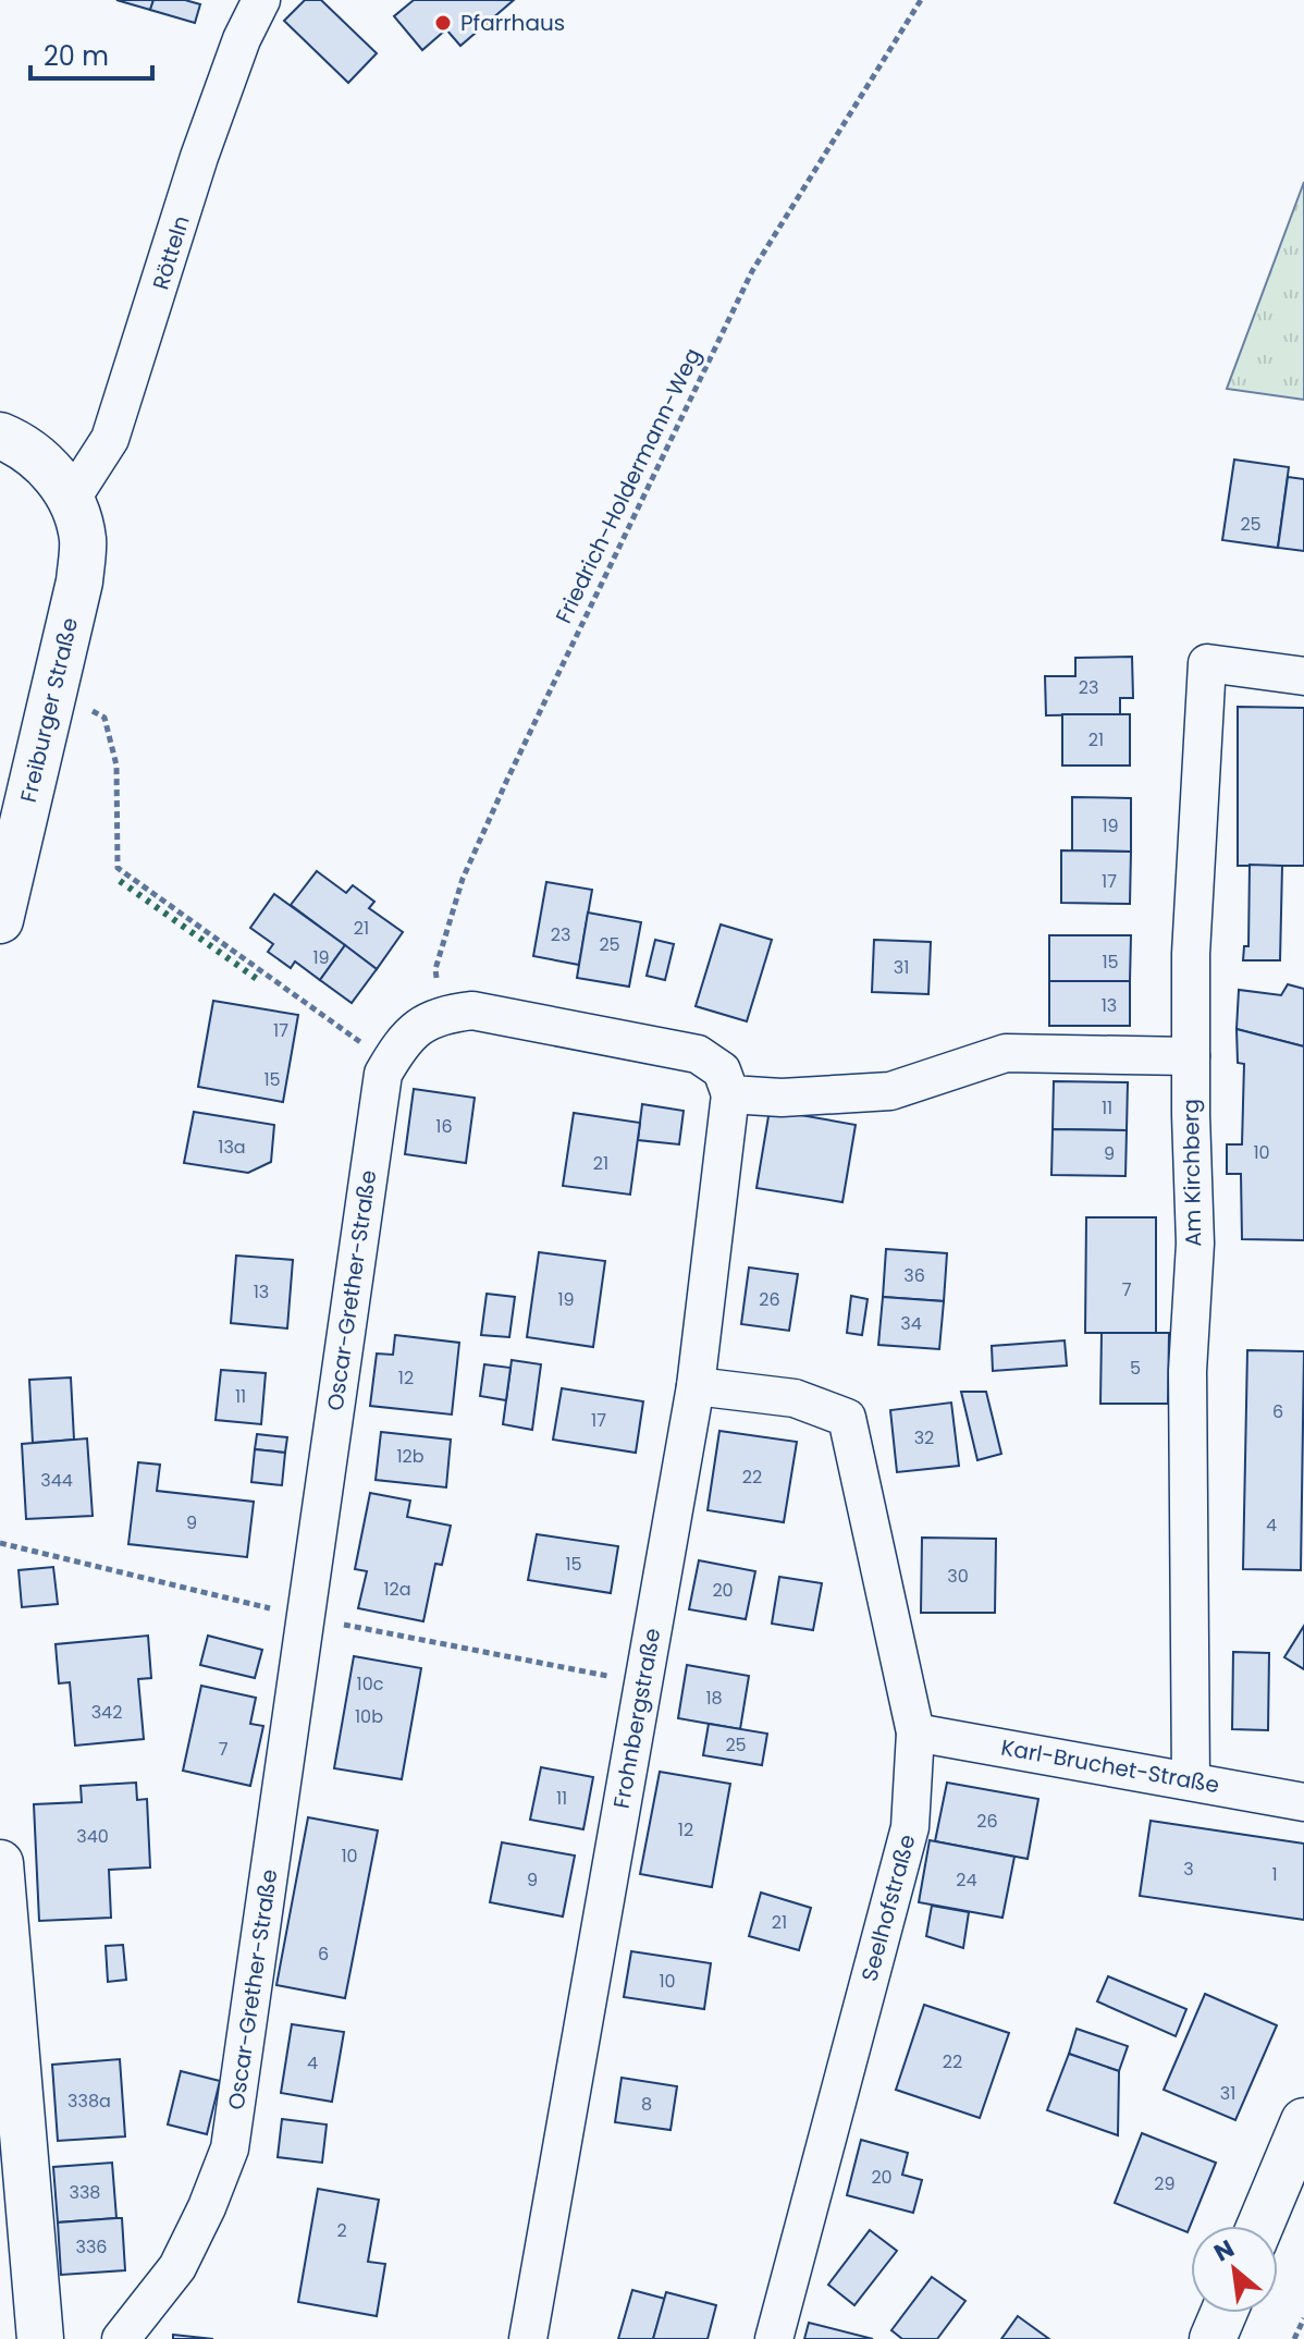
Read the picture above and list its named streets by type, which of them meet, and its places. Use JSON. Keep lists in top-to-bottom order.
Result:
{
  "streets": {
    "street": [
      "Rötteln",
      "Freiburger Straße",
      "Am Kirchberg",
      "Oscar-Grether-Straße",
      "Frohnbergstraße",
      "Karl-Bruchet-Straße",
      "Seelhofstraße"
    ],
    "path": ["Friedrich-Holdermann-Weg"]
  },
  "crossings": [
    ["Rötteln", "Freiburger Straße"],
    ["Friedrich-Holdermann-Weg", "Oscar-Grether-Straße"],
    ["Am Kirchberg", "Karl-Bruchet-Straße"],
    ["Frohnbergstraße", "Seelhofstraße"],
    ["Karl-Bruchet-Straße", "Seelhofstraße"]
  ],
  "places": ["Pfarrhaus"],
  "house_numbers": [
    "25",
    "23",
    "21",
    "19",
    "17",
    "21",
    "23",
    "25",
    "19",
    "15",
    "31",
    "13",
    "17",
    "15",
    "11",
    "16",
    "13a",
    "10",
    "9",
    "21",
    "36",
    "7",
    "13",
    "19",
    "26",
    "34",
    "5",
    "12",
    "11",
    "6",
    "17",
    "32",
    "12b",
    "22",
    "344",
    "9",
    "4",
    "15",
    "30",
    "12a",
    "20",
    "10c",
    "18",
    "342",
    "10b",
    "25",
    "7",
    "11",
    "26",
    "12",
    "340",
    "10",
    "3",
    "1",
    "9",
    "24",
    "21",
    "6",
    "10",
    "22",
    "4",
    "31",
    "338a",
    "8",
    "20",
    "29",
    "338",
    "2",
    "336"
  ],
  "scale_bar": "20 m",
  "north": "top left"
}
